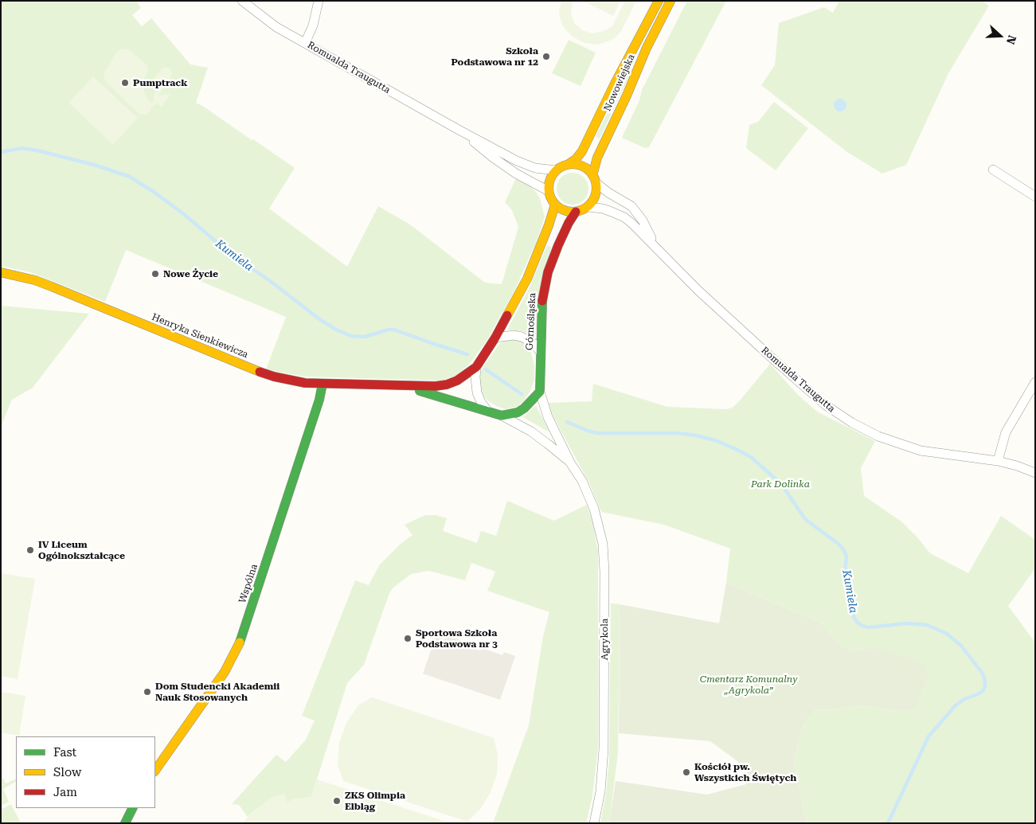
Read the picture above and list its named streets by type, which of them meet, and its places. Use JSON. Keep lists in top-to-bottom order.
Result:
{
  "streets": {
    "street": [
      "Romualda Traugutta",
      "Nowowiejska",
      "Górnośląska",
      "Henryka Sienkiewicza",
      "Wspólna",
      "Agrykola"
    ]
  },
  "crossings": [
    ["Romualda Traugutta", "Nowowiejska"],
    ["Romualda Traugutta", "Górnośląska"],
    ["Nowowiejska", "Górnośląska"],
    ["Górnośląska", "Henryka Sienkiewicza"],
    ["Górnośląska", "Agrykola"],
    ["Henryka Sienkiewicza", "Wspólna"],
    ["Henryka Sienkiewicza", "Agrykola"]
  ],
  "water": ["Kumiela"],
  "parks": ["Park Dolinka", "Cmentarz Komunalny „Agrykola”"],
  "places": [
    "Szkoła Podstawowa nr 12",
    "Pumptrack",
    "Nowe Życie",
    "IV Liceum Ogólnokształcące",
    "Sportowa Szkoła Podstawowa nr 3",
    "Dom Studencki Akademii Nauk Stosowanych",
    "Kościół pw. Wszystkich Świętych",
    "ZKS Olimpia Elbląg"
  ],
  "legend": ["Fast", "Slow", "Jam"],
  "north": "right"
}
